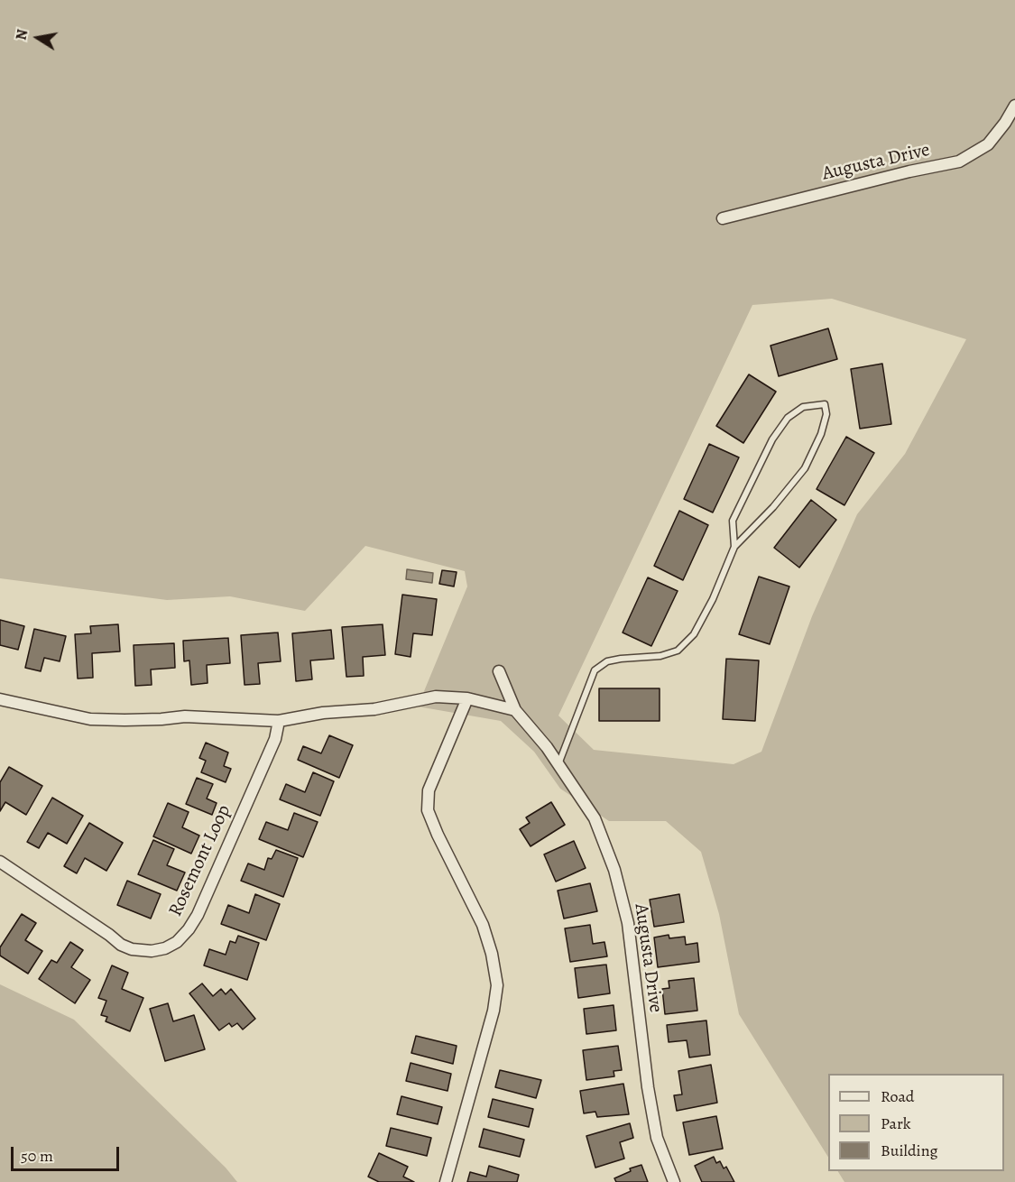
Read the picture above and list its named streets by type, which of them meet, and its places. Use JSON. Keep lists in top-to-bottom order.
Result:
{
  "streets": {
    "street": ["Augusta Drive", "Rosemont Loop"]
  },
  "legend": ["Road", "Park", "Building"],
  "scale_bar": "50 m",
  "north": "left"
}
